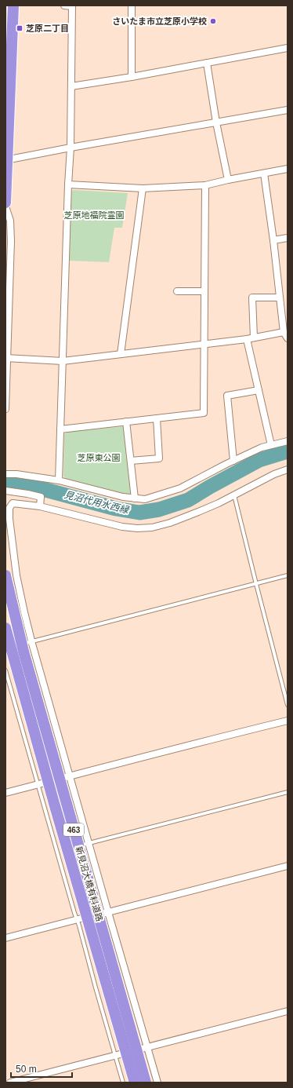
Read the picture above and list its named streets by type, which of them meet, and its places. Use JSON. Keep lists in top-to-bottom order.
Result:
{
  "streets": {
    "highway": ["463", "新見沼大橋有料道路"]
  },
  "water": ["見沼代用水西縁"],
  "parks": ["芝原地福院霊園", "芝原東公園"],
  "places": {
    "other": ["さいたま市立芝原小学校"],
    "transit": ["芝原二丁目"]
  },
  "scale_bar": "50 m"
}
